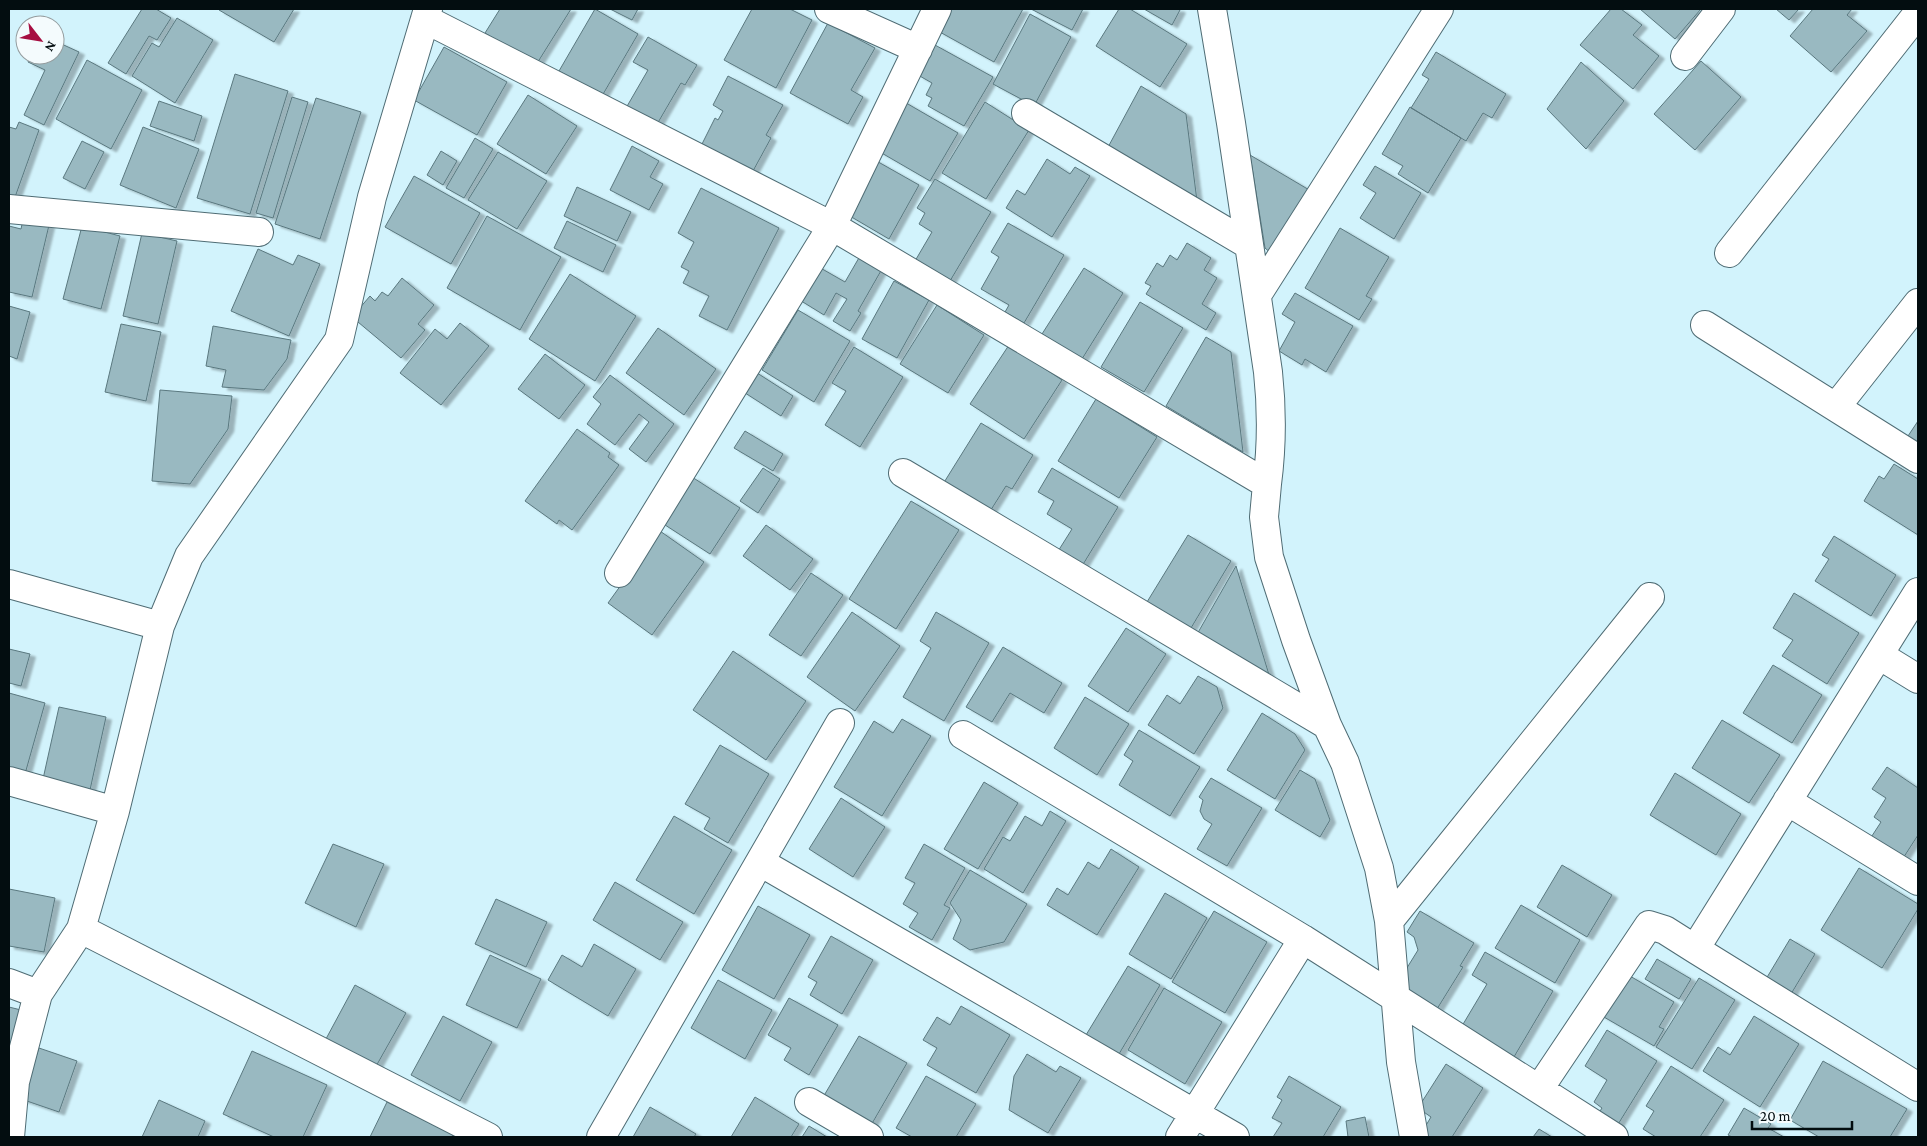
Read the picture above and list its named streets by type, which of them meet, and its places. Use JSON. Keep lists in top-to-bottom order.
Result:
{
  "scale_bar": "20 m",
  "north": "bottom right"
}
